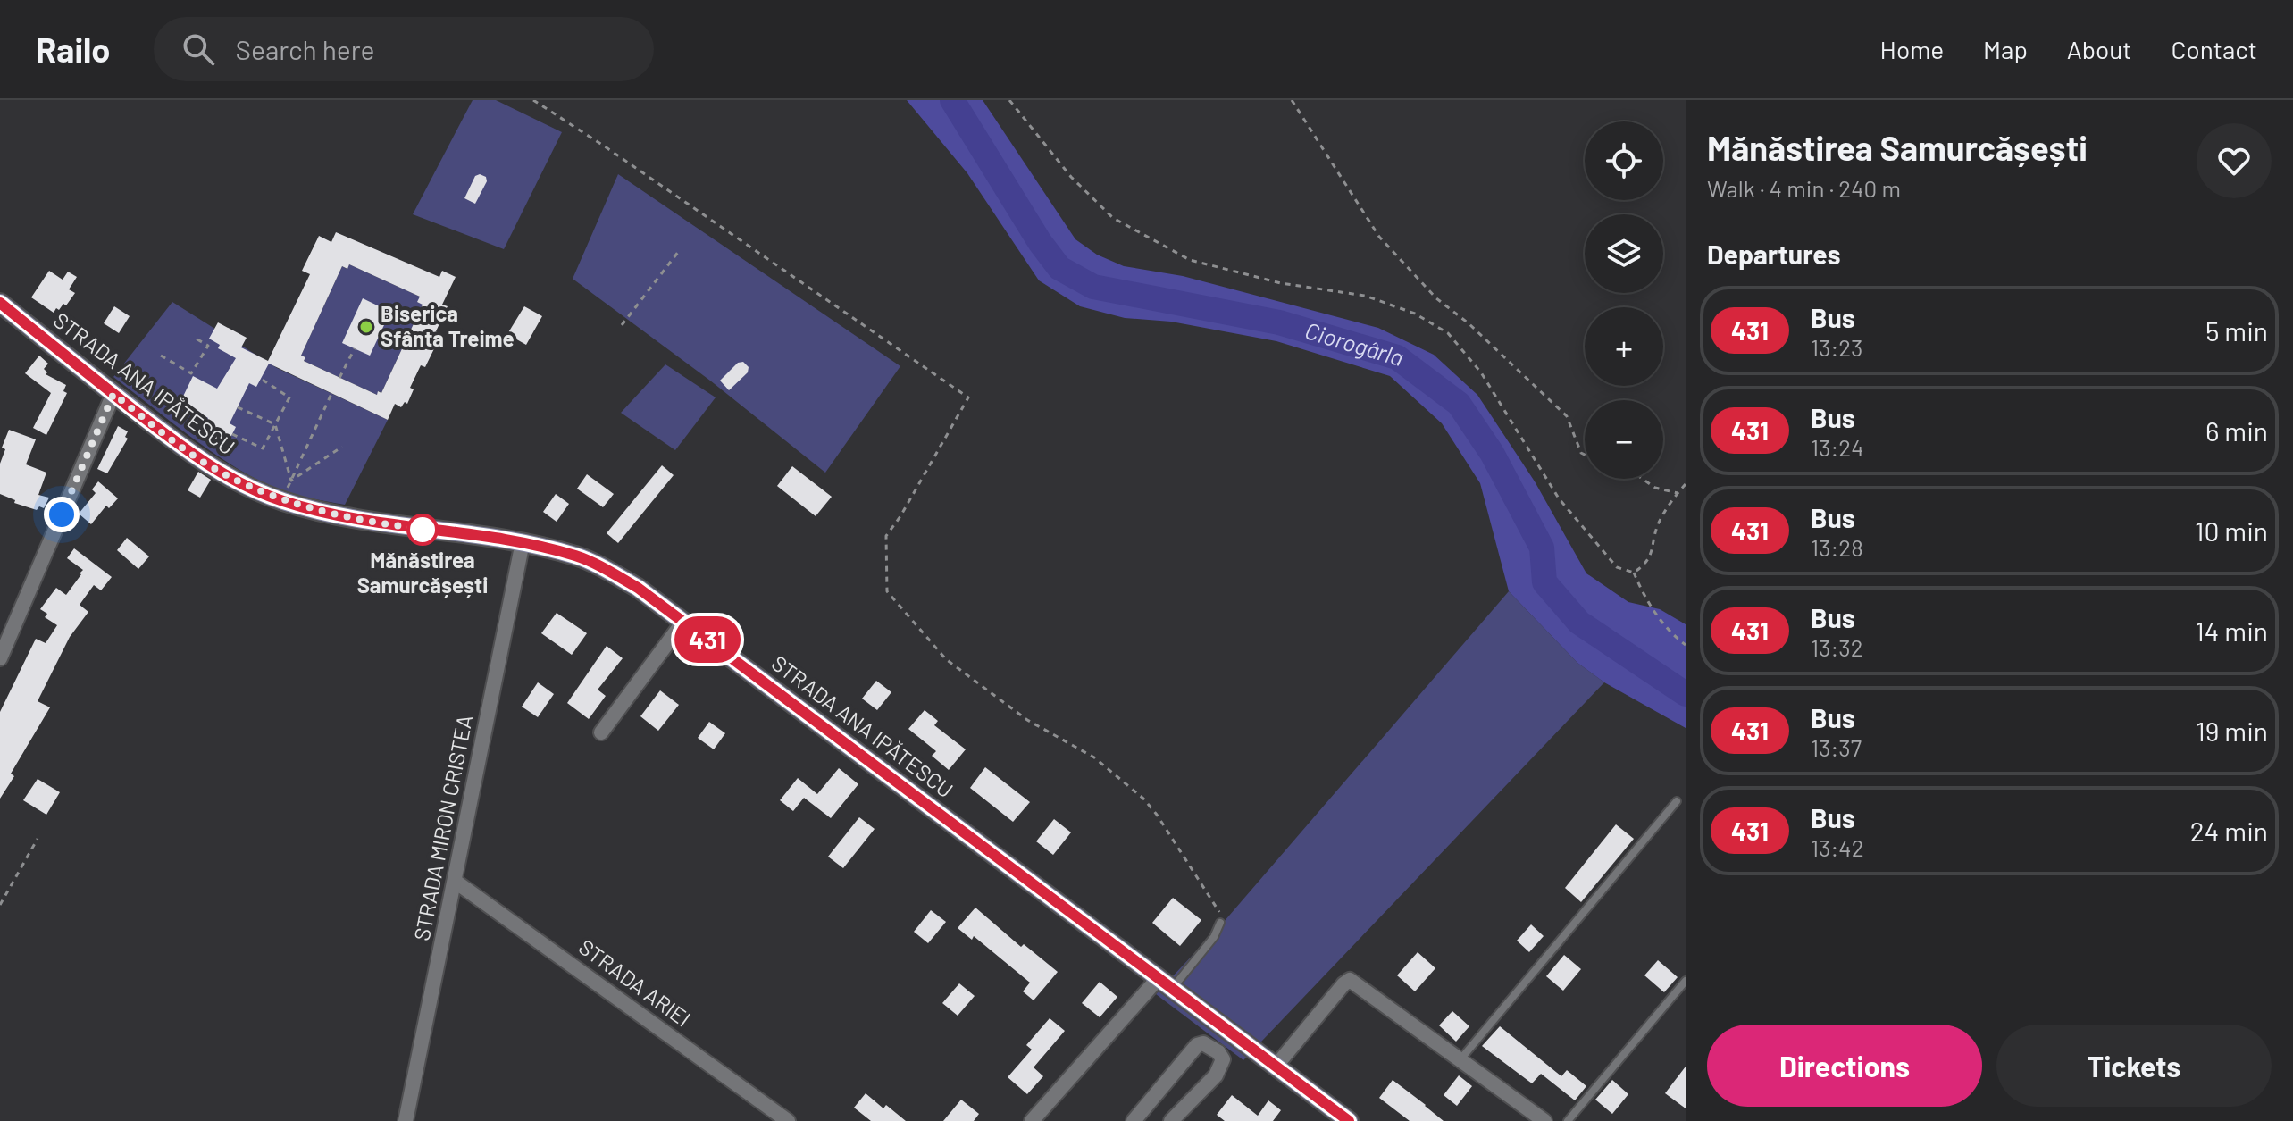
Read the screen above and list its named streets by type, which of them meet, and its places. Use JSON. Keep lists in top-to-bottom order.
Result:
{
  "streets": {
    "main road": ["STRADA ANA IPĂTESCU"],
    "street": ["STRADA MIRON CRISTEA", "STRADA ARIEI"]
  },
  "crossings": [
    ["STRADA ANA IPĂTESCU", "STRADA MIRON CRISTEA"],
    ["STRADA MIRON CRISTEA", "STRADA ARIEI"]
  ],
  "water": ["Ciorogârla"],
  "places": ["Biserica Sfânta Treime", "Mănăstirea Samurcășești"],
  "lines": ["bus line 431"],
  "page": {
    "header": "Railo",
    "search": "Search here",
    "nav": [
      "Home",
      "Map",
      "About",
      "Contact"
    ],
    "on_map": "431",
    "heading": [
      ["Mănăstirea Samurcășești", "Walk · 4 min · 240 m"],
      "Departures"
    ],
    "map_buttons": ["+", "−"],
    "list": [
      {
        "mark": "431",
        "name": "Bus",
        "note": "13:23",
        "value": "5 min"
      },
      {
        "mark": "431",
        "name": "Bus",
        "note": "13:24",
        "value": "6 min"
      },
      {
        "mark": "431",
        "name": "Bus",
        "note": "13:28",
        "value": "10 min"
      },
      {
        "mark": "431",
        "name": "Bus",
        "note": "13:32",
        "value": "14 min"
      },
      {
        "mark": "431",
        "name": "Bus",
        "note": "13:37",
        "value": "19 min"
      },
      {
        "mark": "431",
        "name": "Bus",
        "note": "13:42",
        "value": "24 min"
      }
    ],
    "buttons": ["Directions", "Tickets"]
  }
}
